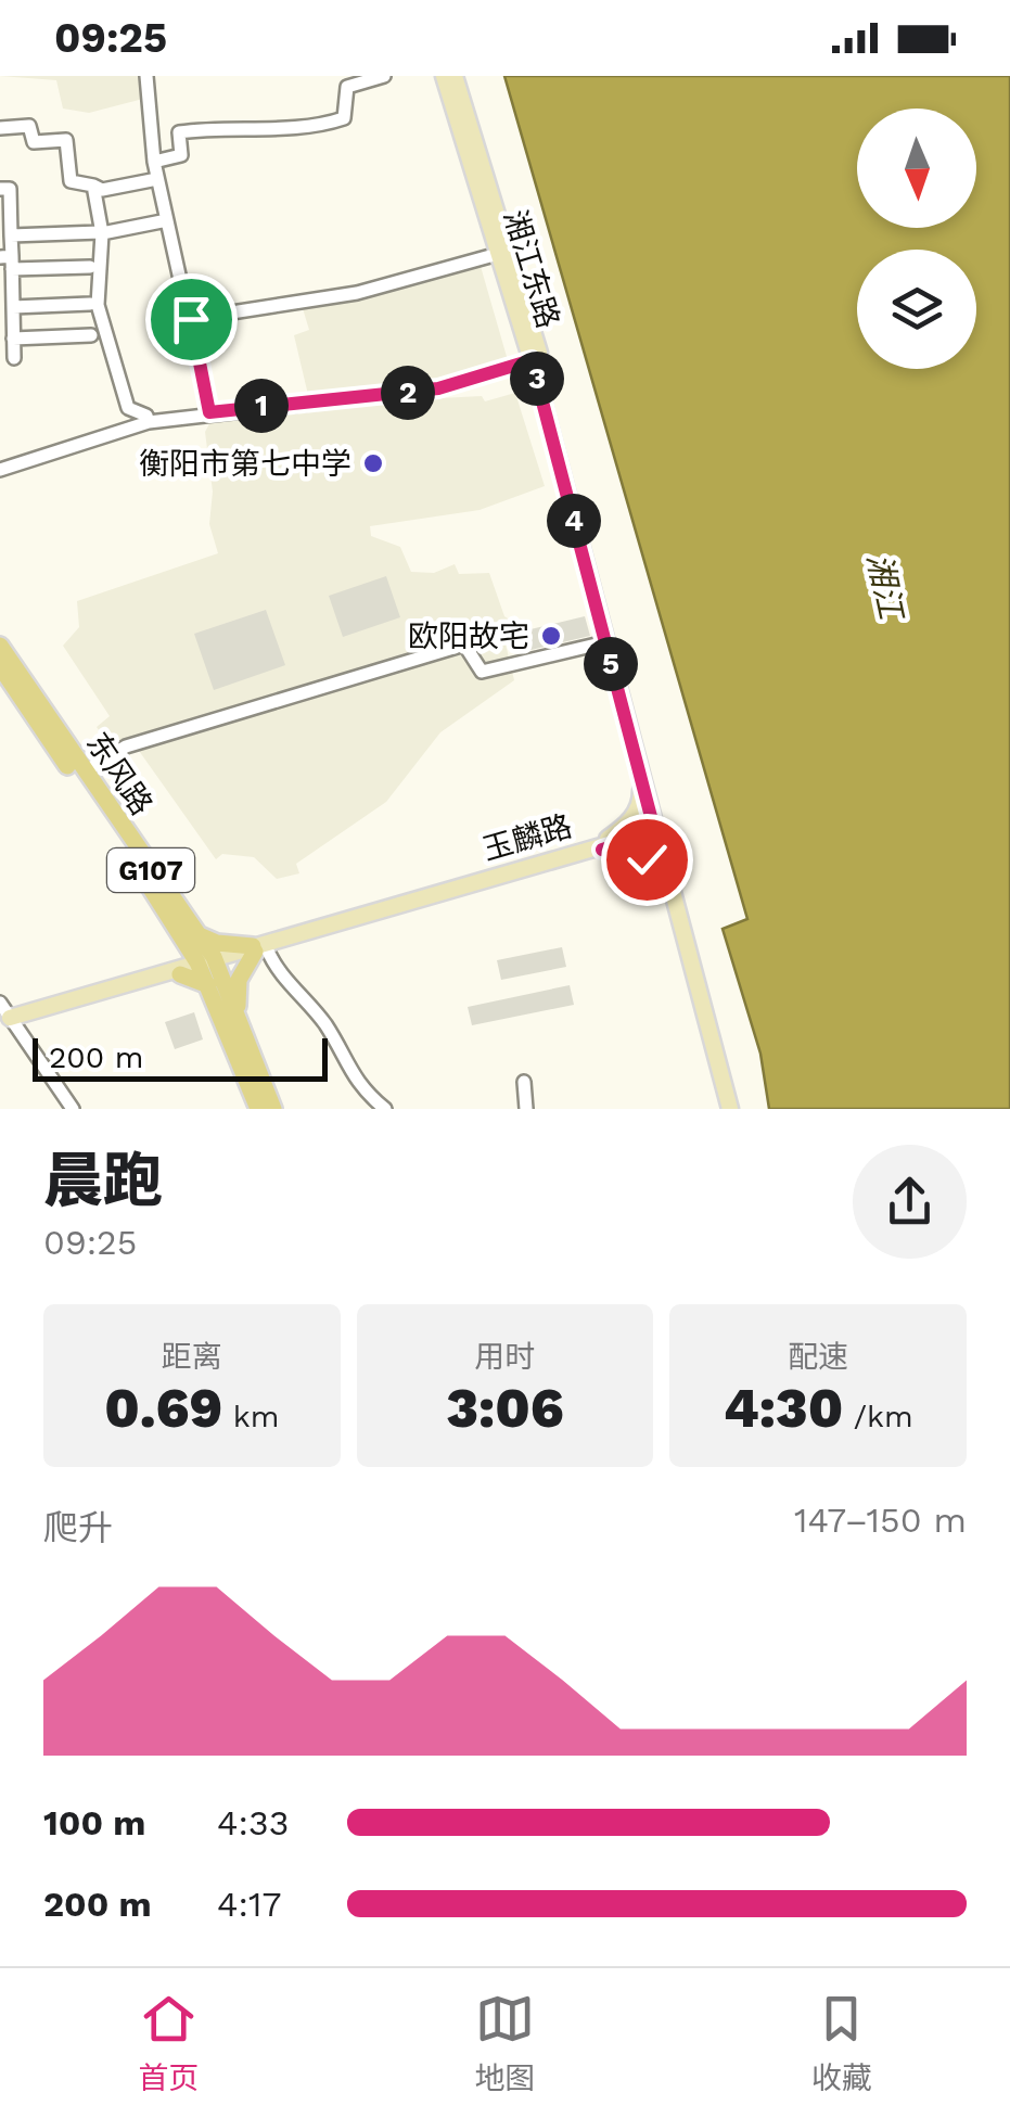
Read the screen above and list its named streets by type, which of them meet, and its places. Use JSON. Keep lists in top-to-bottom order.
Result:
{
  "streets": {
    "highway": ["东风路", "G107"],
    "main road": ["湘江东路", "玉麟路"]
  },
  "crossings": [
    ["湘江东路", "玉麟路"],
    ["东风路", "玉麟路"]
  ],
  "water": ["湘江"],
  "places": ["衡阳市第七中学", "欧阳故宅"],
  "scale_bar": "200 m",
  "north": "bottom",
  "page": {
    "status": "09:25",
    "pins": [
      "3",
      "2",
      "1",
      "4",
      "5"
    ],
    "scale": "200 m",
    "heading": ["晨跑", "09:25"],
    "stats": [
      ["距离", "0.69 km"],
      ["用时", "3:06"],
      ["配速", "4:30 /km"]
    ],
    "chart": ["爬升", "147–150 m"],
    "list": [
      {
        "name": "100 m",
        "note": "4:33"
      },
      {
        "name": "200 m",
        "note": "4:17"
      }
    ],
    "tabs": ["首页", "地图", "收藏"]
  }
}
